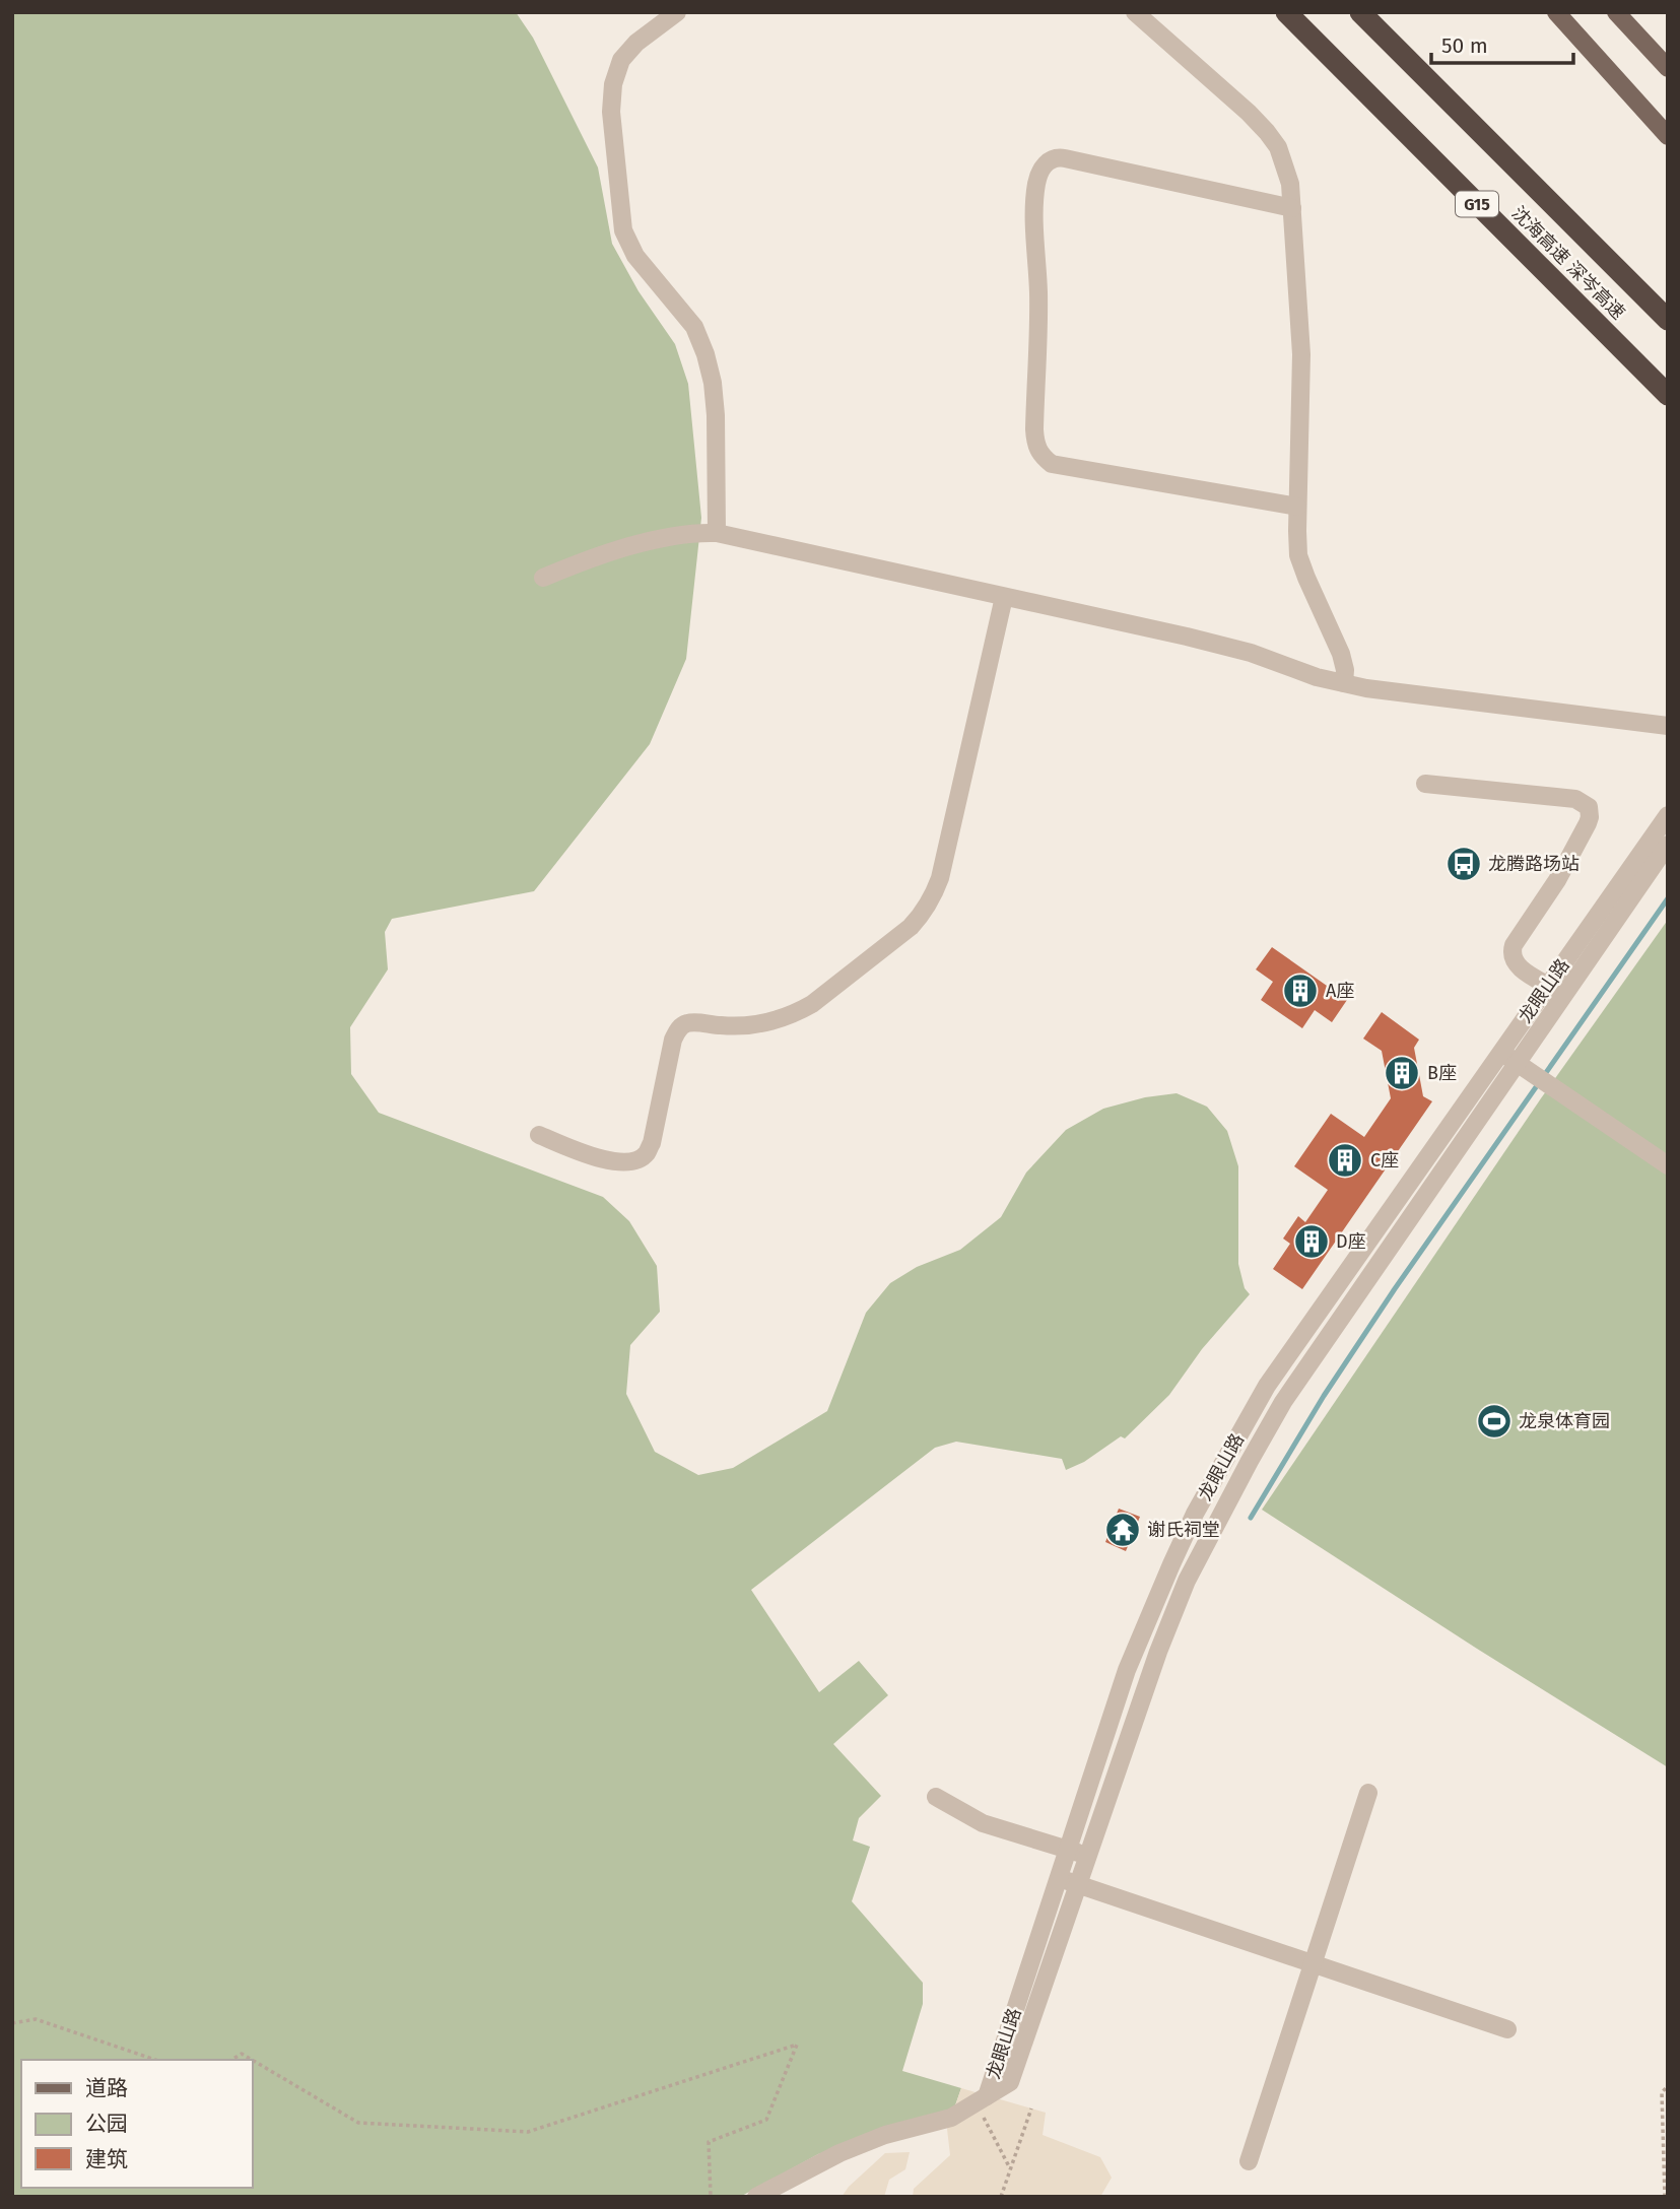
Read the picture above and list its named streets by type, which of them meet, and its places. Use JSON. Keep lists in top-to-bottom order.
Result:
{
  "streets": {
    "highway": ["G15", "沈海高速 深岑高速"],
    "street": ["龙眼山路"]
  },
  "places": {
    "bus stop": ["龙腾路场站"],
    "building": [
      "A座",
      "B座",
      "C座",
      "D座"
    ],
    "sports": ["龙泉体育园"],
    "temple": ["谢氏祠堂"]
  },
  "legend": ["道路", "公园", "建筑"],
  "scale_bar": "50 m"
}
